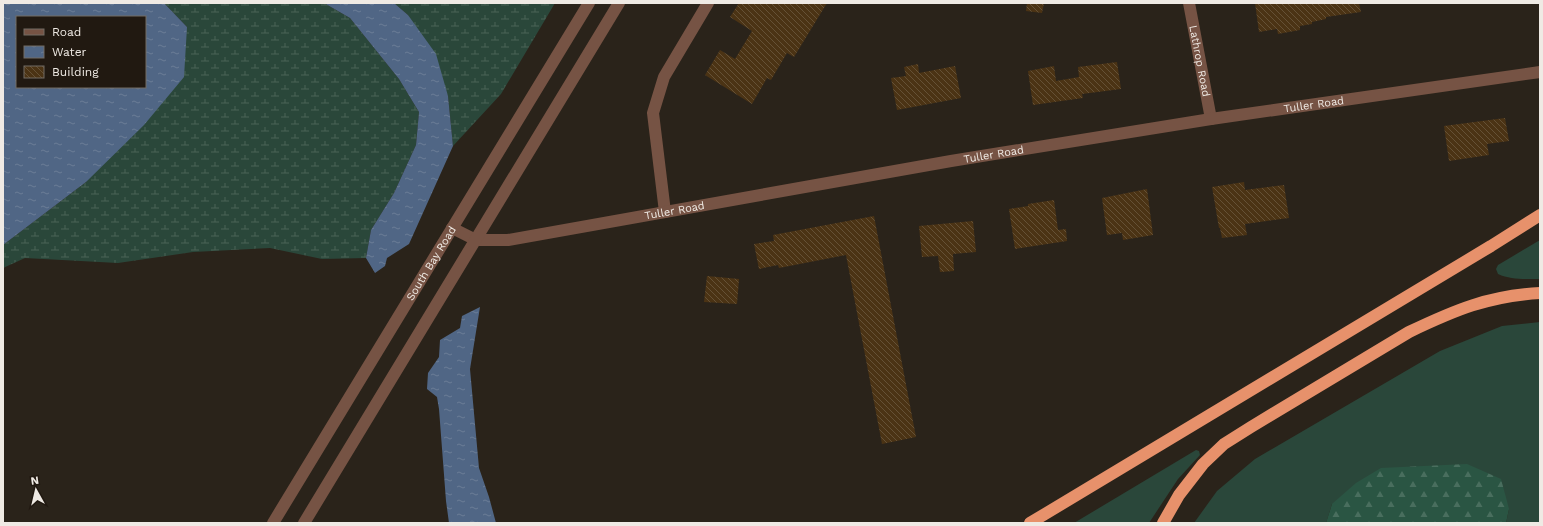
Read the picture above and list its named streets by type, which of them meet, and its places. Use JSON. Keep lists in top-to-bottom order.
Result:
{
  "streets": {
    "street": ["Lathrop Road", "Tuller Road", "South Bay Road"]
  },
  "crossings": [
    ["Lathrop Road", "Tuller Road"],
    ["Tuller Road", "South Bay Road"]
  ],
  "legend": ["Road", "Water", "Building"],
  "north": "top"
}
